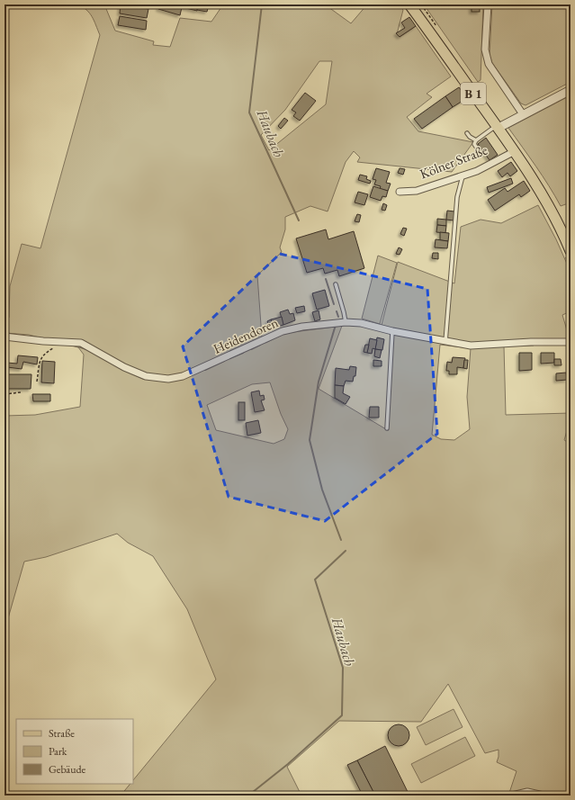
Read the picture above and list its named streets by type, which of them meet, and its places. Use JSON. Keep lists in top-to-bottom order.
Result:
{
  "streets": {
    "main road": ["B 1", "Kölner Straße"],
    "street": ["Heidendoren"]
  },
  "water": ["Haubach"],
  "legend": ["Straße", "Park", "Gebäude"]
}
